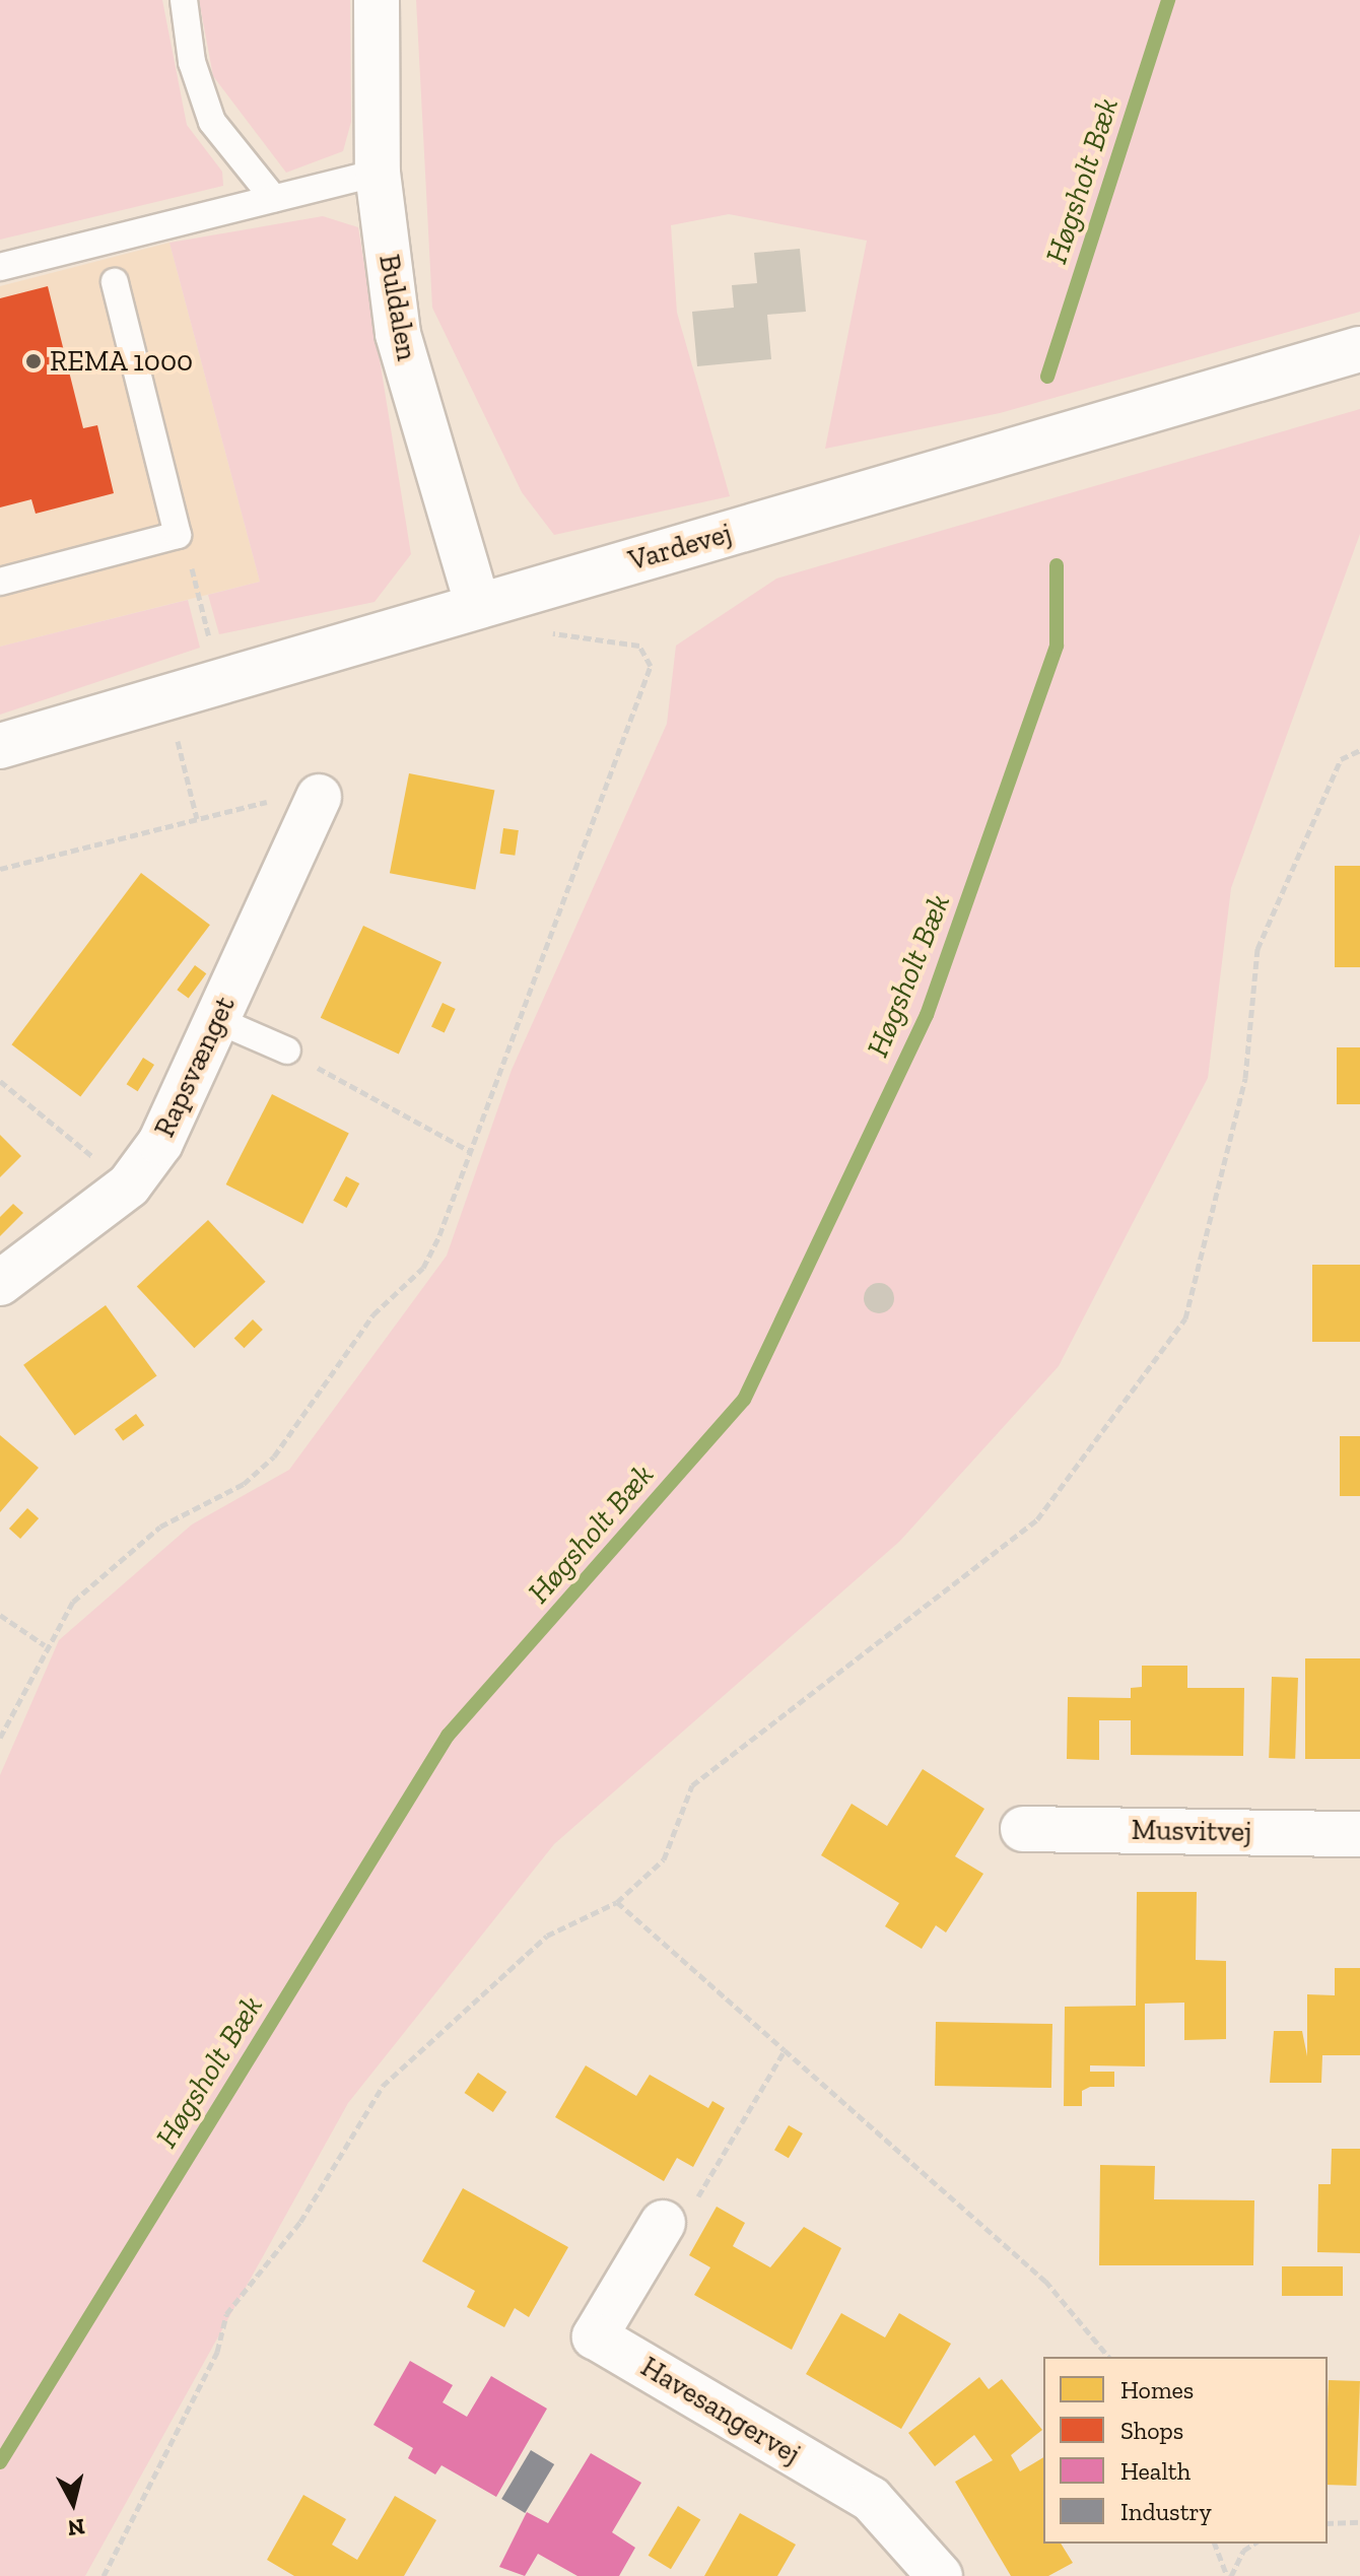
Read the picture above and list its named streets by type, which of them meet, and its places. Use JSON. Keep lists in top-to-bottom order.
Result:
{
  "streets": {
    "street": [
      "Buldalen",
      "Vardevej",
      "Rapsvænget",
      "Musvitvej",
      "Havesangervej"
    ]
  },
  "crossings": [
    ["Buldalen", "Vardevej"]
  ],
  "water": ["Høgsholt Bæk"],
  "places": ["REMA 1000"],
  "legend": [
    "Homes",
    "Shops",
    "Health",
    "Industry"
  ],
  "north": "bottom"
}
